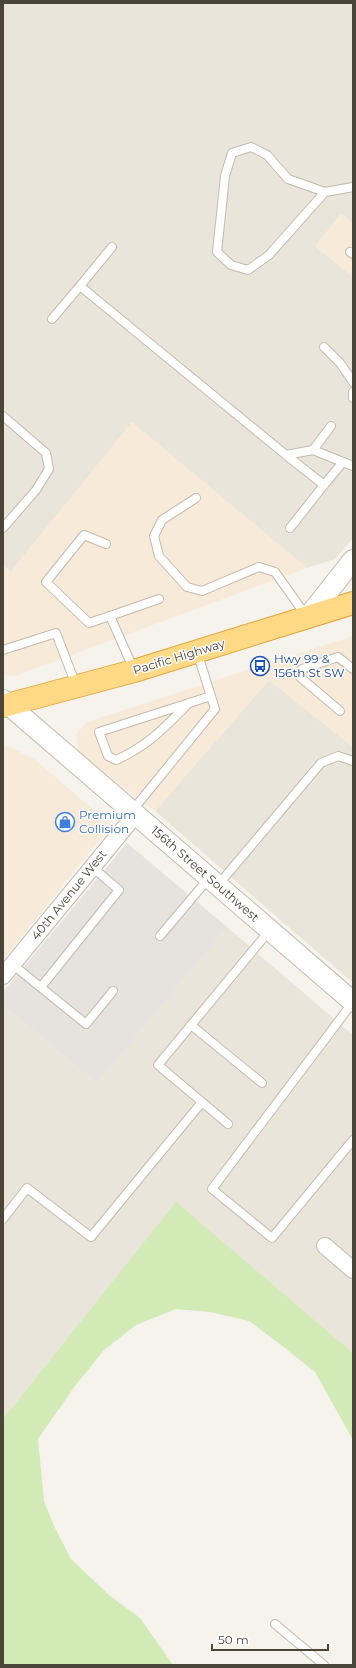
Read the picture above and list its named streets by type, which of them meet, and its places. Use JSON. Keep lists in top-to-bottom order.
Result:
{
  "streets": {
    "highway": ["Pacific Highway"],
    "street": ["156th Street Southwest", "40th Avenue West"]
  },
  "crossings": [
    ["Pacific Highway", "156th Street Southwest"],
    ["156th Street Southwest", "40th Avenue West"]
  ],
  "places": {
    "bus stop": ["Hwy 99 & 156th St SW"],
    "shop": ["Premium Collision"]
  },
  "scale_bar": "50 m"
}
